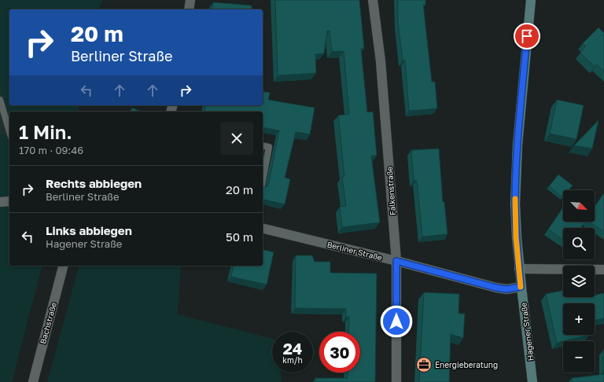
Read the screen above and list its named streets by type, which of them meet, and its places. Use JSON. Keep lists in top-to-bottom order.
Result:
{
  "streets": {
    "main road": ["Hagener Straße"],
    "street": ["Falkenstraße", "Berliner Straße", "Bachstraße"]
  },
  "crossings": [
    ["Falkenstraße", "Berliner Straße"],
    ["Berliner Straße", "Hagener Straße"]
  ],
  "places": {
    "office": ["Energieberatung"]
  },
  "north": "bottom right",
  "page": {
    "turn": ["20 m", "Berliner Straße"],
    "heading": ["1 Min.", "170 m · 09:46"],
    "list": [
      {
        "name": "Rechts abbiegen",
        "note": "Berliner Straße",
        "value": "20 m"
      },
      {
        "name": "Links abbiegen",
        "note": "Hagener Straße",
        "value": "50 m"
      }
    ],
    "map_buttons": ["+", "−"],
    "speed": "24 km/h",
    "limit": "30"
  }
}
